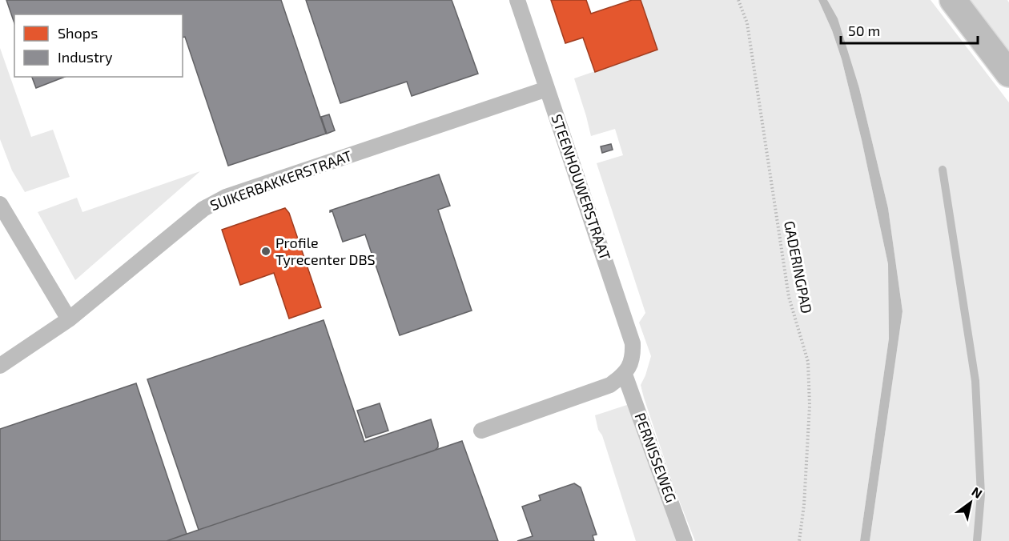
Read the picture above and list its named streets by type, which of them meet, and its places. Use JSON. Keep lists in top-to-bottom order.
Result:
{
  "streets": {
    "street": ["SUIKERBAKKERSTRAAT", "STEENHOUWERSTRAAT", "PERNISSEWEG"],
    "path": ["GADERINGPAD"]
  },
  "crossings": [
    ["SUIKERBAKKERSTRAAT", "STEENHOUWERSTRAAT"],
    ["STEENHOUWERSTRAAT", "PERNISSEWEG"]
  ],
  "places": ["Profile Tyrecenter DBS"],
  "legend": ["Shops", "Industry"],
  "scale_bar": "50 m",
  "north": "top right"
}
